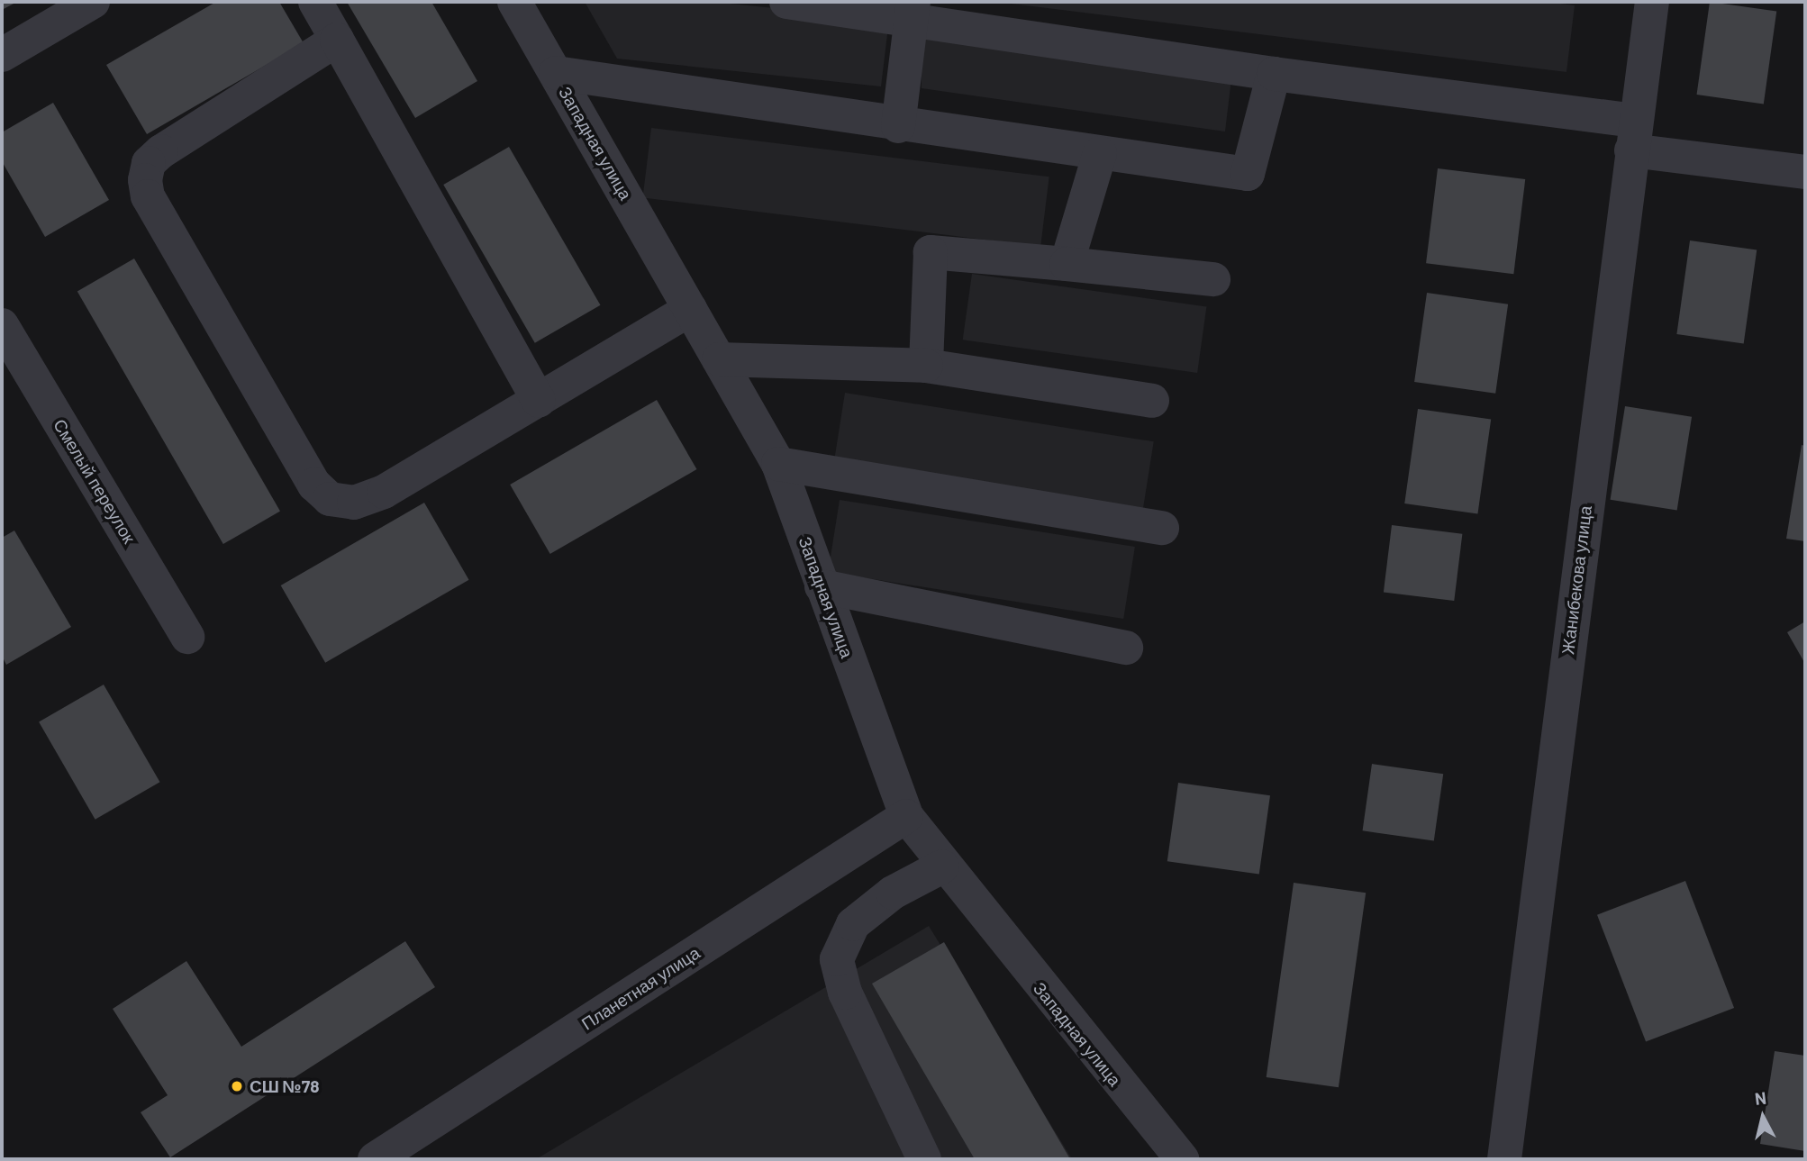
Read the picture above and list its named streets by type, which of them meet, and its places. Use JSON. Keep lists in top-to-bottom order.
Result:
{
  "streets": {
    "street": [
      "Западная улица",
      "Смелый переулок",
      "Жанибекова улица",
      "Планетная улица"
    ]
  },
  "crossings": [
    ["Западная улица", "Планетная улица"]
  ],
  "places": ["СШ №78"],
  "north": "top"
}
